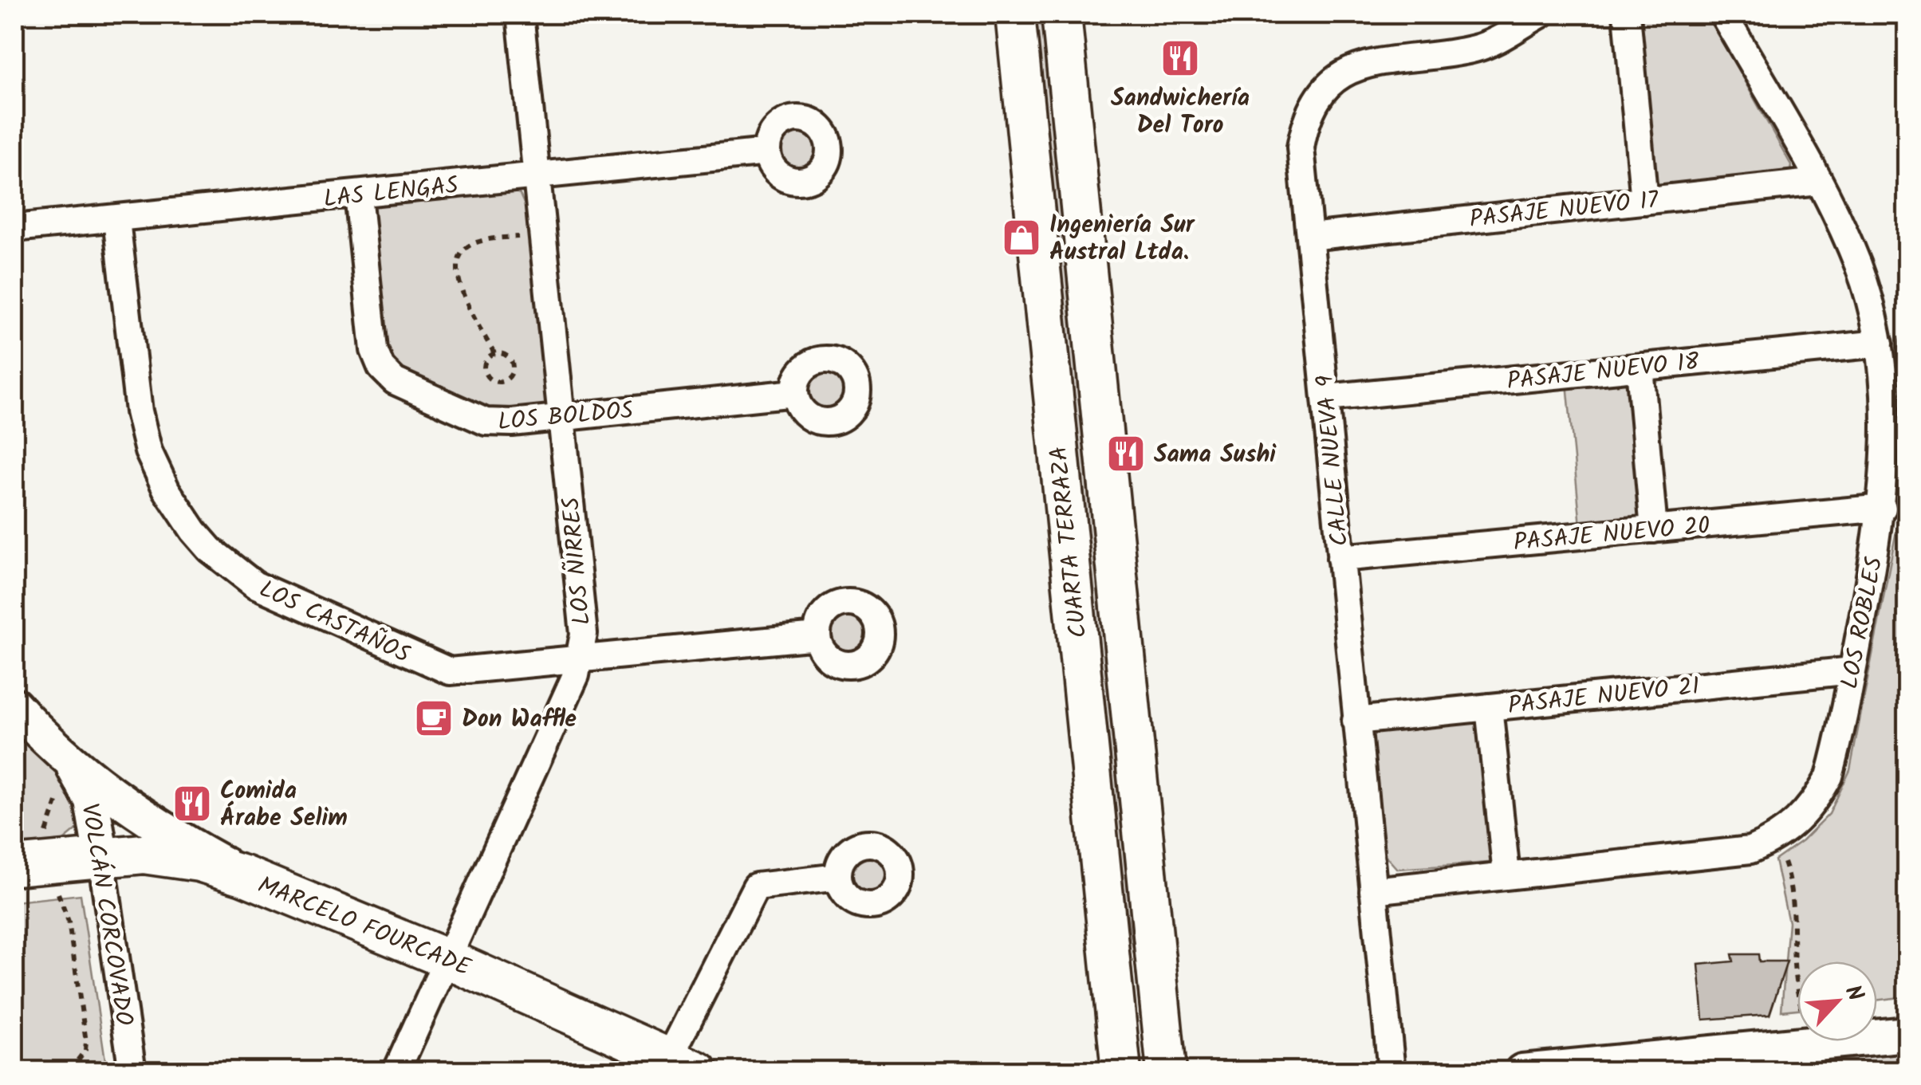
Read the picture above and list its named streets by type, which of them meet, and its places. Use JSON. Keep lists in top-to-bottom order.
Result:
{
  "streets": {
    "main road": ["CUARTA TERRAZA", "MARCELO FOURCADE"],
    "street": [
      "LAS LENGAS",
      "PASAJE NUEVO 17",
      "PASAJE NUEVO 18",
      "LOS BOLDOS",
      "CALLE NUEVA 9",
      "PASAJE NUEVO 20",
      "LOS ÑIRRES",
      "LOS CASTAÑOS",
      "LOS ROBLES",
      "PASAJE NUEVO 21",
      "VOLCÁN CORCOVADO"
    ]
  },
  "crossings": [
    ["LAS LENGAS", "LOS BOLDOS"],
    ["LAS LENGAS", "LOS ÑIRRES"],
    ["LAS LENGAS", "LOS CASTAÑOS"],
    ["PASAJE NUEVO 17", "CALLE NUEVA 9"],
    ["PASAJE NUEVO 17", "LOS ROBLES"],
    ["PASAJE NUEVO 18", "CALLE NUEVA 9"],
    ["PASAJE NUEVO 18", "LOS ROBLES"],
    ["LOS BOLDOS", "LOS ÑIRRES"],
    ["CALLE NUEVA 9", "PASAJE NUEVO 20"],
    ["CALLE NUEVA 9", "LOS ROBLES"],
    ["CALLE NUEVA 9", "PASAJE NUEVO 21"],
    ["PASAJE NUEVO 20", "LOS ROBLES"],
    ["LOS ÑIRRES", "LOS CASTAÑOS"],
    ["LOS ÑIRRES", "MARCELO FOURCADE"],
    ["LOS ROBLES", "PASAJE NUEVO 21"],
    ["VOLCÁN CORCOVADO", "MARCELO FOURCADE"]
  ],
  "places": {
    "restaurant": ["Sandwichería Del Toro", "Sama Sushi", "Comida Árabe Selim"],
    "shop": ["Ingeniería Sur Austral Ltda."],
    "cafe": ["Don Waffle"]
  },
  "north": "top right"
}
